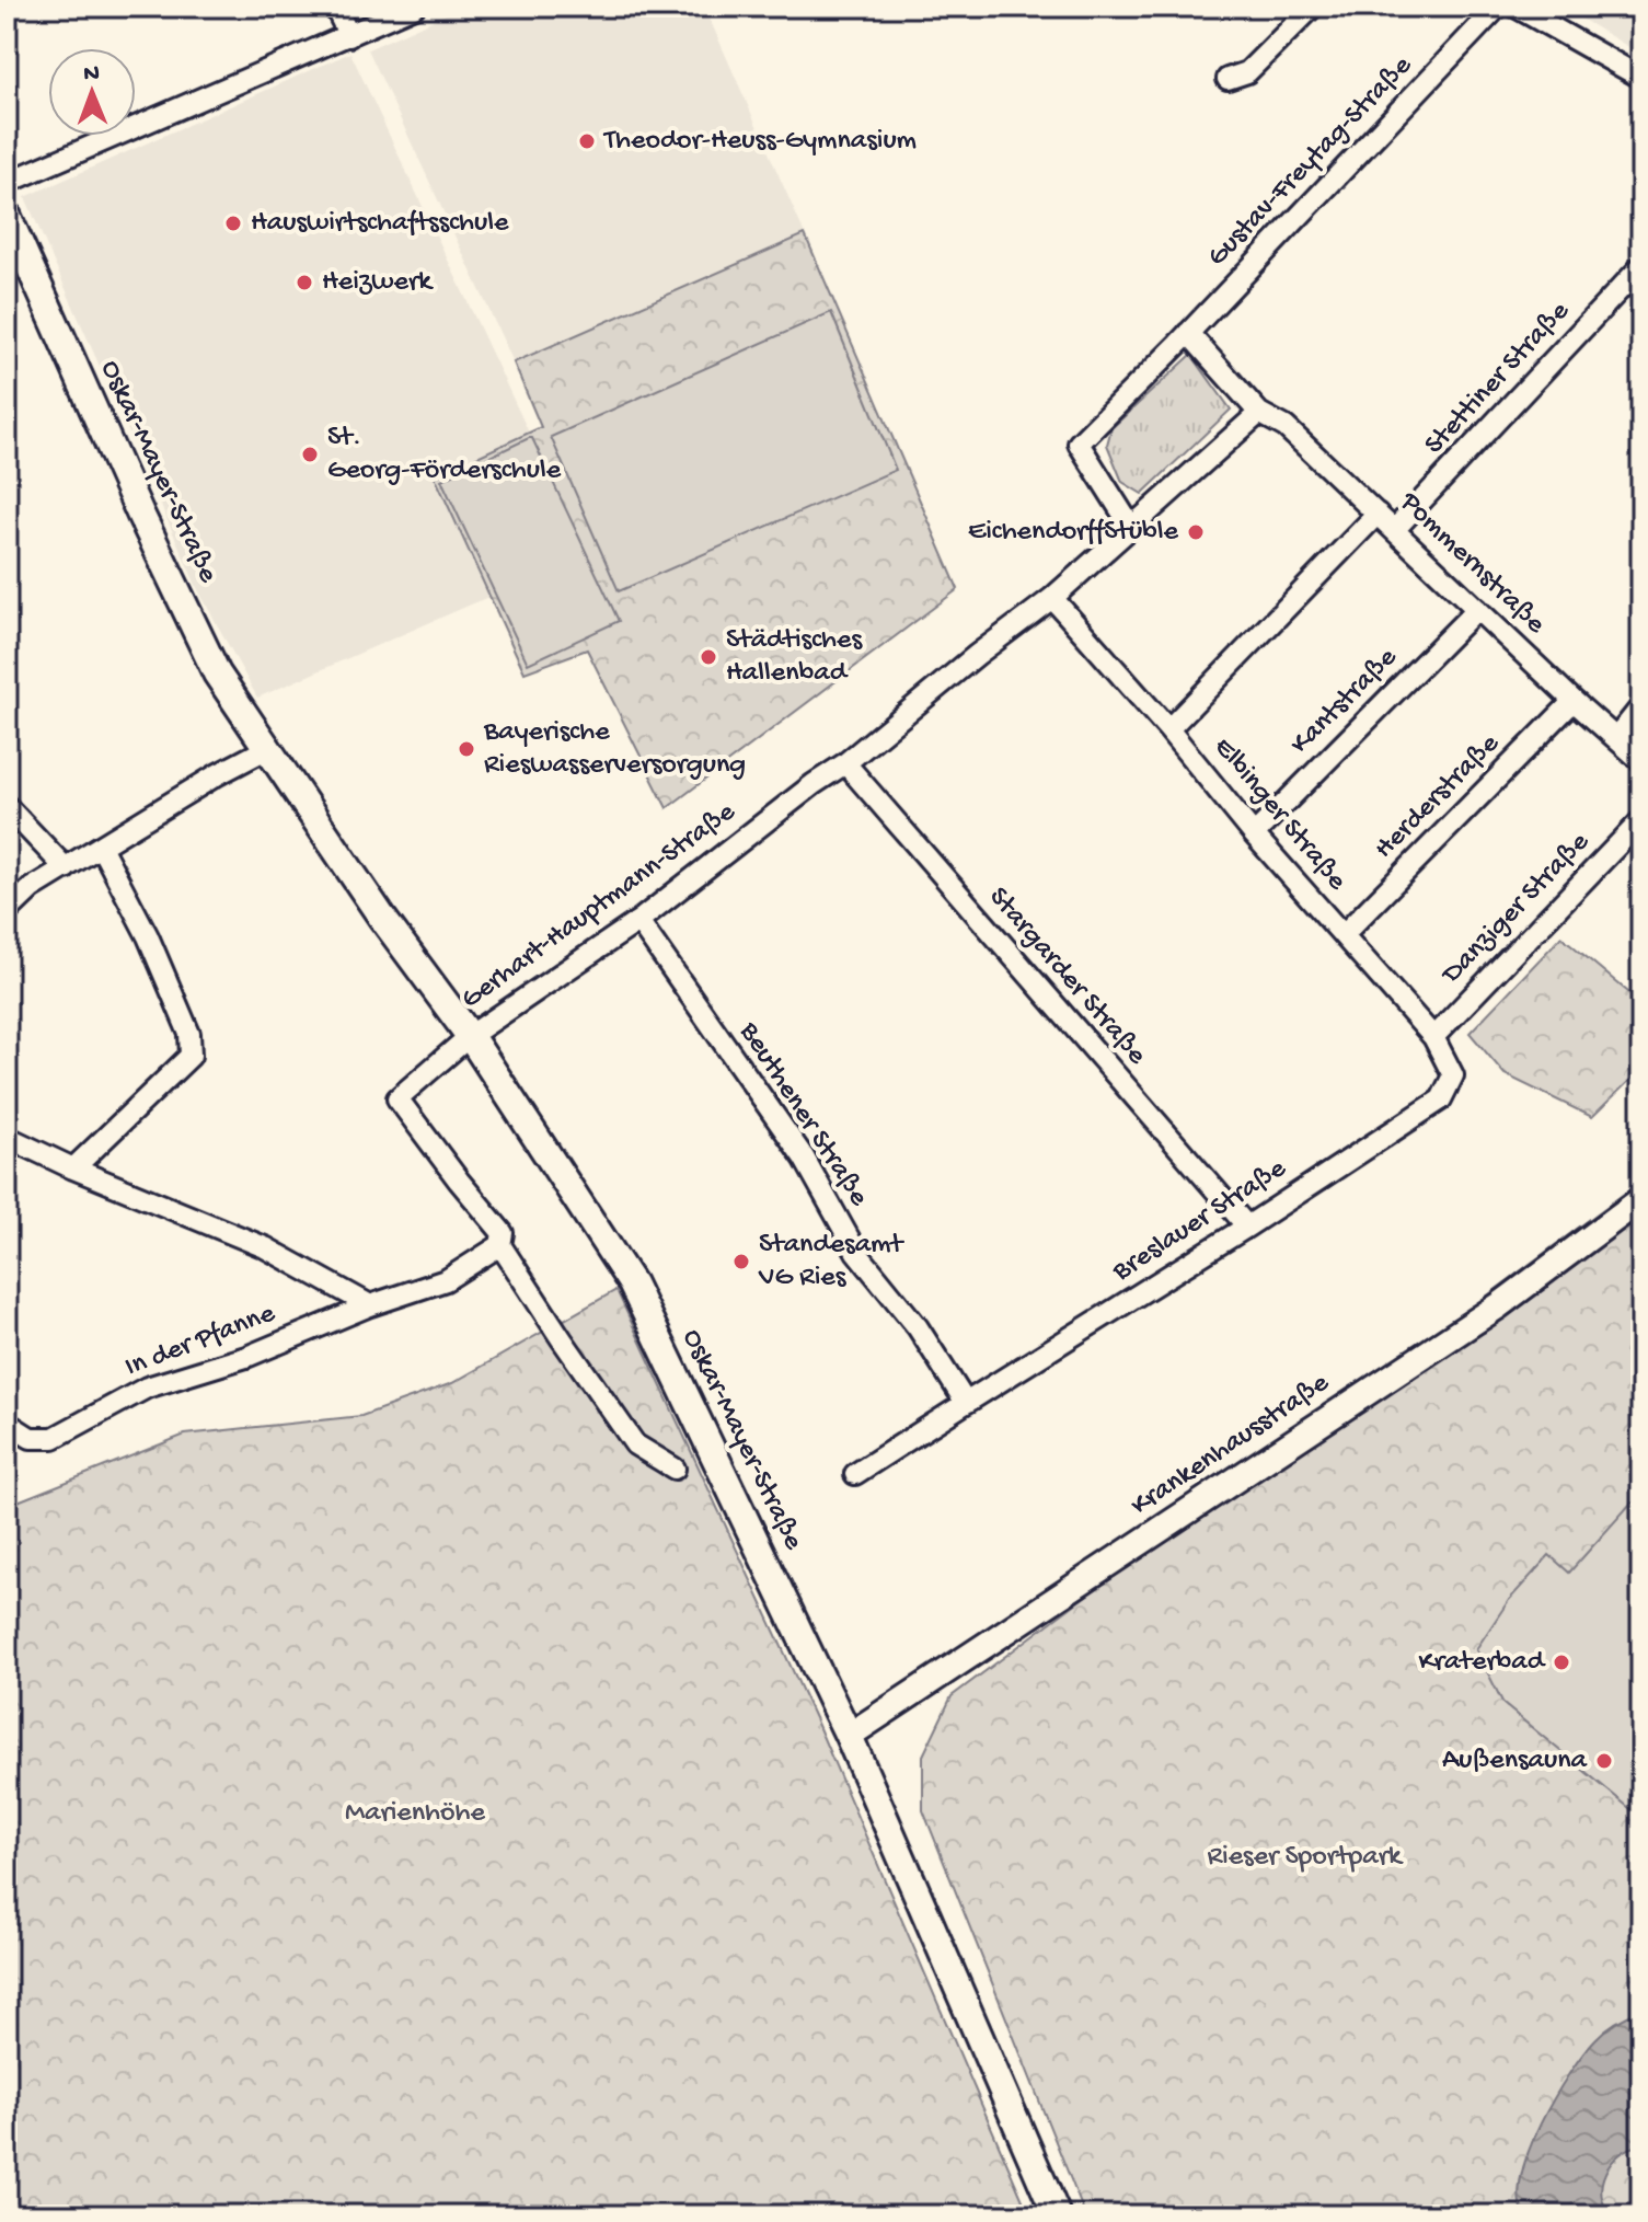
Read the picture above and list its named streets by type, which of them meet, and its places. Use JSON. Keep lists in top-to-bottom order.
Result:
{
  "streets": {
    "main road": ["Oskar-Mayer-Straße"],
    "street": [
      "Gustav-Freytag-Straße",
      "Stettiner Straße",
      "Pommernstraße",
      "Kantstraße",
      "Herderstraße",
      "Elbinger Straße",
      "Gerhart-Hauptmann-Straße",
      "Danziger Straße",
      "Stargarder Straße",
      "Beuthener Straße",
      "Breslauer Straße",
      "In der Pfanne",
      "Krankenhausstraße"
    ]
  },
  "crossings": [
    ["Gustav-Freytag-Straße", "Pommernstraße"],
    ["Gustav-Freytag-Straße", "Gerhart-Hauptmann-Straße"],
    ["Stettiner Straße", "Pommernstraße"],
    ["Oskar-Mayer-Straße", "Gerhart-Hauptmann-Straße"],
    ["Oskar-Mayer-Straße", "Krankenhausstraße"],
    ["Pommernstraße", "Kantstraße"],
    ["Pommernstraße", "Herderstraße"],
    ["Pommernstraße", "Gerhart-Hauptmann-Straße"],
    ["Kantstraße", "Elbinger Straße"],
    ["Herderstraße", "Elbinger Straße"],
    ["Elbinger Straße", "Gerhart-Hauptmann-Straße"],
    ["Elbinger Straße", "Danziger Straße"],
    ["Elbinger Straße", "Breslauer Straße"],
    ["Gerhart-Hauptmann-Straße", "Stargarder Straße"],
    ["Gerhart-Hauptmann-Straße", "Beuthener Straße"],
    ["Stargarder Straße", "Breslauer Straße"],
    ["Beuthener Straße", "Breslauer Straße"]
  ],
  "parks": ["Marienhöhe", "Rieser Sportpark"],
  "places": [
    "Theodor-Heuss-Gymnasium",
    "Hauswirtschaftsschule",
    "Heizwerk",
    "St. Georg-Förderschule",
    "EichendorffStüble",
    "Städtisches Hallenbad",
    "Bayerische Rieswasserversorgung",
    "Standesamt VG Ries",
    "Kraterbad",
    "Außensauna"
  ],
  "north": "top"
}
